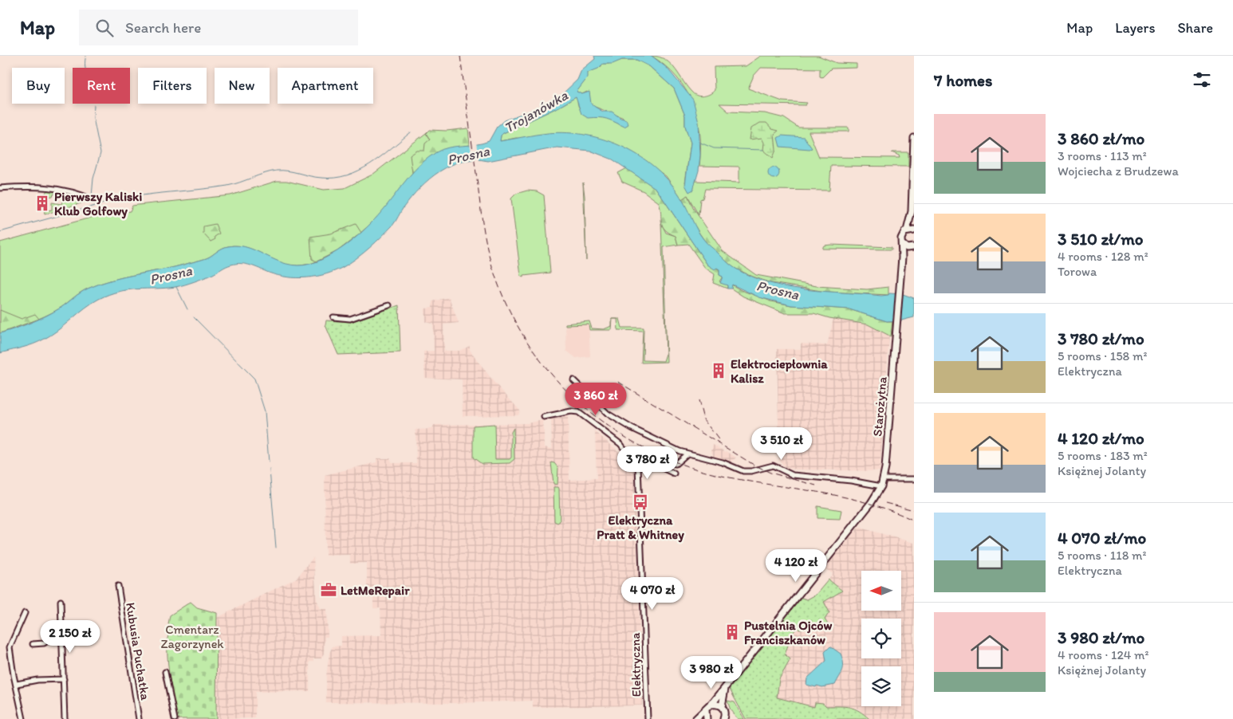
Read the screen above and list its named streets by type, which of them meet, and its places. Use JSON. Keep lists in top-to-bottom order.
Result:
{
  "streets": {
    "street": ["Starożytna", "Kubusia Puchatka", "Elektryczna"]
  },
  "water": ["Trojanówka", "Prosna"],
  "parks": ["Cmentarz Zagorzynek"],
  "places": {
    "building": ["Pierwszy Kaliski Klub Golfowy", "Elektrociepłownia Kalisz", "Pustelnia Ojców Franciszkanów"],
    "bus stop": ["Elektryczna Pratt & Whitney"],
    "office": ["LetMeRepair"]
  },
  "north": "left",
  "page": {
    "header": "Map",
    "search": "Search here",
    "nav": ["Map", "Layers", "Share"],
    "heading": "7 homes",
    "chip": [
      "Buy",
      "Rent",
      "Filters",
      "New",
      "Apartment"
    ],
    "list": [
      {
        "name": "3 860 zł/mo",
        "note": "3 rooms · 113 m² · Wojciecha z Brudzewa"
      },
      {
        "name": "3 510 zł/mo",
        "note": "4 rooms · 128 m² · Torowa"
      },
      {
        "name": "3 780 zł/mo",
        "note": "5 rooms · 158 m² · Elektryczna"
      },
      {
        "name": "4 120 zł/mo",
        "note": "5 rooms · 183 m² · Księżnej Jolanty"
      },
      {
        "name": "4 070 zł/mo",
        "note": "5 rooms · 118 m² · Elektryczna"
      },
      {
        "name": "3 980 zł/mo",
        "note": "4 rooms · 124 m² · Księżnej Jolanty"
      }
    ],
    "price": [
      "3 860 zł",
      "3 510 zł",
      "3 780 zł",
      "4 120 zł",
      "4 070 zł",
      "2 150 zł",
      "3 980 zł"
    ]
  }
}
